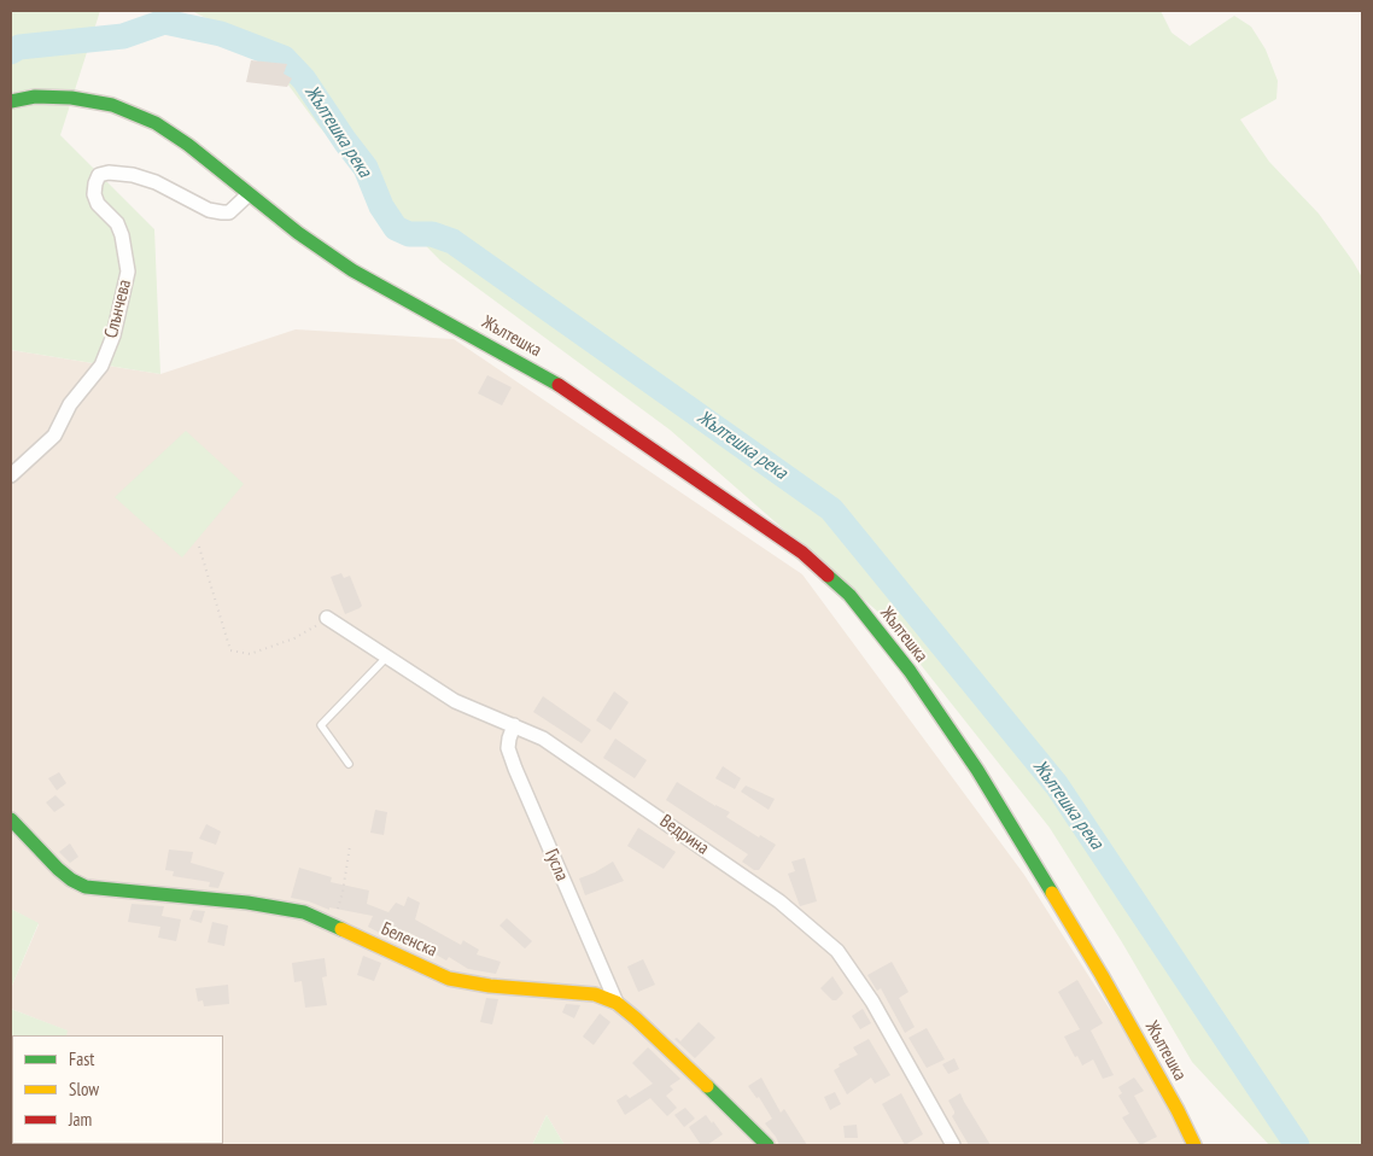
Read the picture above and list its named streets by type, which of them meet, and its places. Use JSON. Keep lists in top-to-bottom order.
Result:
{
  "streets": {
    "main road": ["Жълтешка", "Беленска"],
    "street": ["Слънчева", "Ведрина", "Гусла"]
  },
  "crossings": [
    ["Слънчева", "Жълтешка"],
    ["Ведрина", "Гусла"],
    ["Гусла", "Беленска"]
  ],
  "water": ["Жълтешка река"],
  "legend": ["Fast", "Slow", "Jam"]
}
